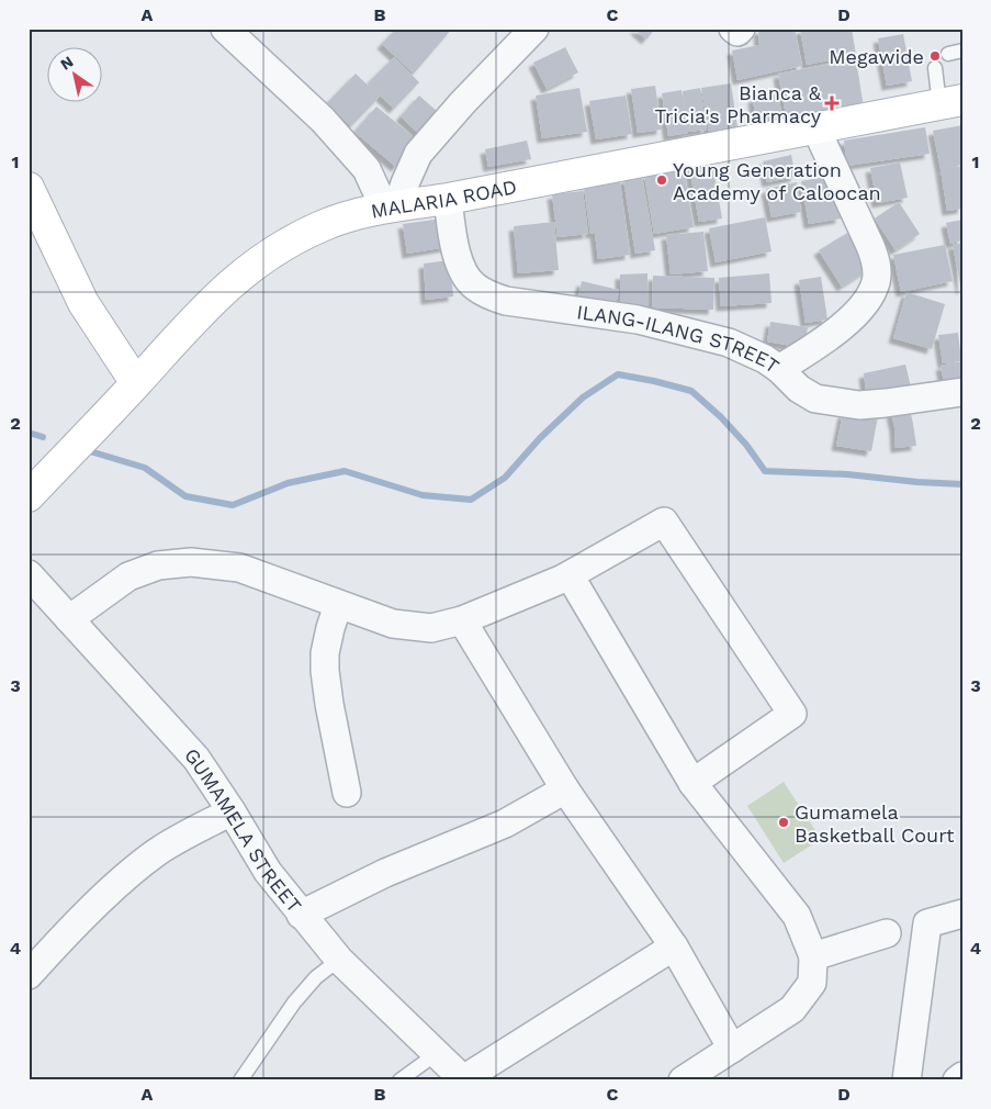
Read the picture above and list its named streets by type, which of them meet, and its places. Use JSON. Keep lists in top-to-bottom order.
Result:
{
  "streets": {
    "main road": ["MALARIA ROAD"],
    "street": ["ILANG-ILANG STREET", "GUMAMELA STREET"]
  },
  "crossings": [
    ["MALARIA ROAD", "ILANG-ILANG STREET"]
  ],
  "places": {
    "other": ["Megawide", "Young Generation Academy of Caloocan", "Gumamela Basketball Court"],
    "health": ["Bianca & Tricia's Pharmacy"]
  },
  "north": "top left",
  "grid": {
    "columns": [
      "A",
      "B",
      "C",
      "D"
    ],
    "rows": [
      "1",
      "2",
      "3",
      "4"
    ]
  }
}
